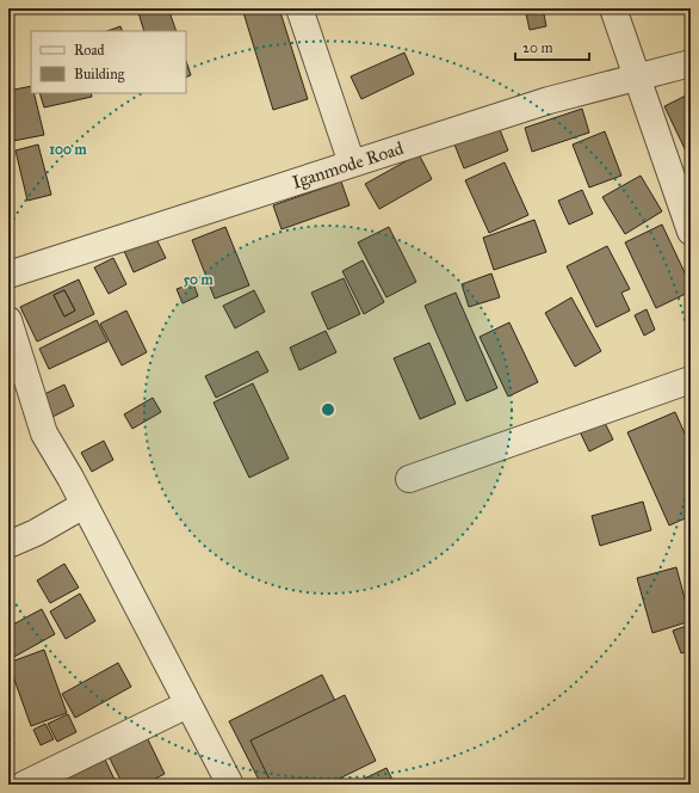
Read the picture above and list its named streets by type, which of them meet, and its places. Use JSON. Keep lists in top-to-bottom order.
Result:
{
  "streets": {
    "street": ["Iganmode Road"]
  },
  "legend": ["Road", "Building"],
  "scale_bar": "20 m",
  "rings": ["100 m", "50 m"]
}
